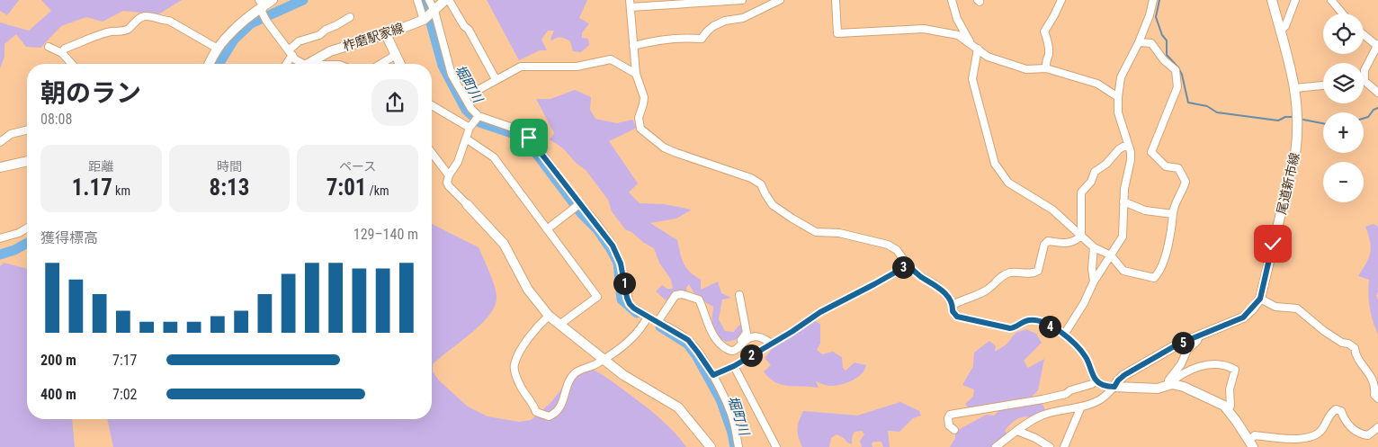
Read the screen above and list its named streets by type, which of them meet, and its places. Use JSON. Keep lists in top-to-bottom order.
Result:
{
  "streets": {
    "main road": ["柞磨駅家線", "尾道新市線"]
  },
  "water": ["堀町川"],
  "page": {
    "map_buttons": ["+", "−"],
    "heading": ["朝のラン", "08:08"],
    "stats": [
      ["距離", "1.17 km"],
      ["時間", "8:13"],
      ["ペース", "7:01 /km"]
    ],
    "chart": ["獲得標高", "129–140 m"],
    "pins": [
      "3",
      "1",
      "4",
      "5",
      "2"
    ],
    "list": [
      {
        "name": "200 m",
        "note": "7:17"
      },
      {
        "name": "400 m",
        "note": "7:02"
      }
    ]
  }
}
